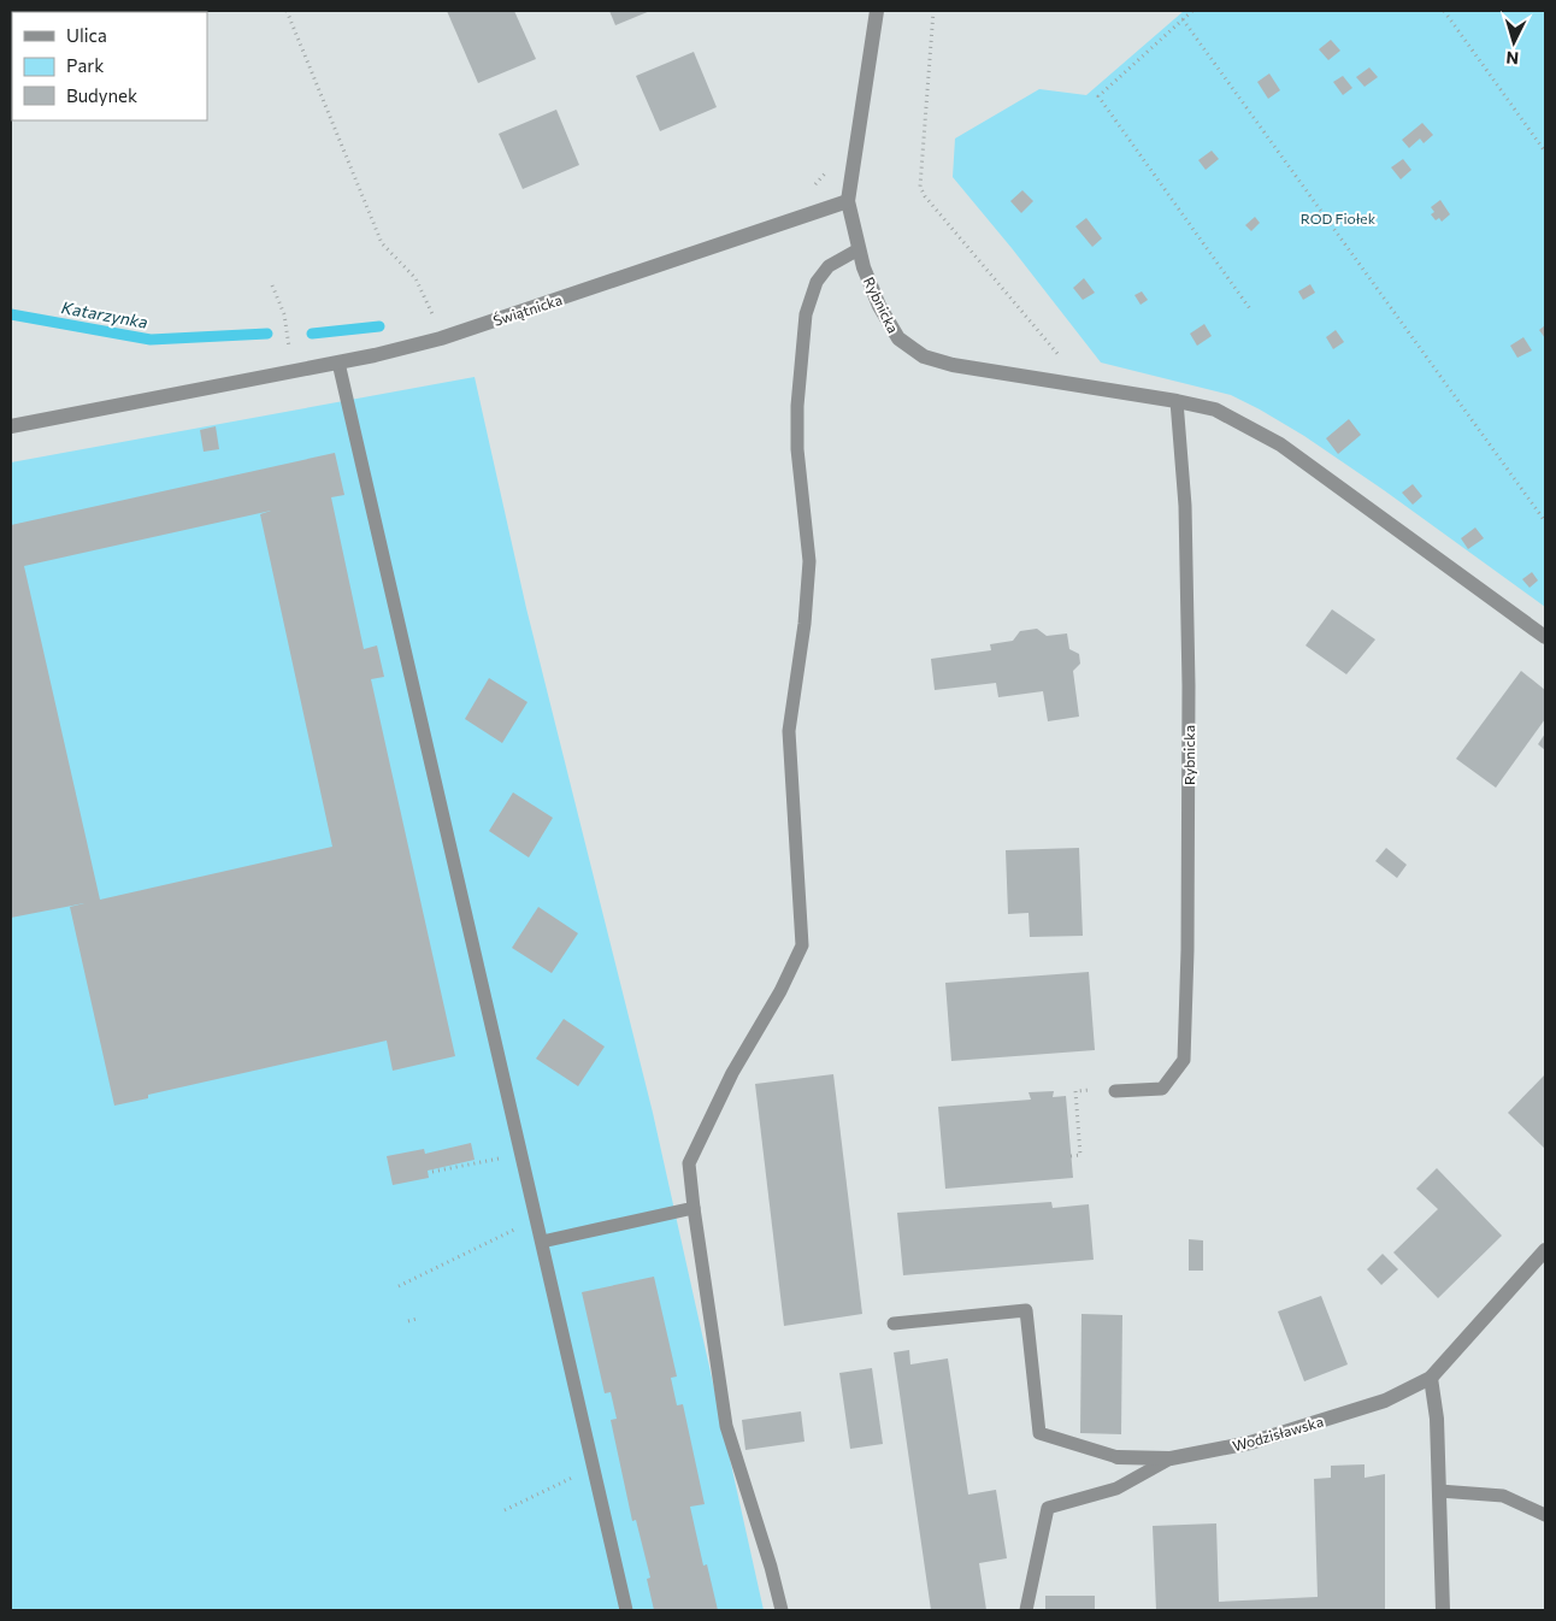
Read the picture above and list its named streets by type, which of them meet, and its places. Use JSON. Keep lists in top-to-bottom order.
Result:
{
  "streets": {
    "street": ["Rybnicka", "Świątnicka", "Wodzisławska"]
  },
  "crossings": [
    ["Rybnicka", "Świątnicka"]
  ],
  "water": ["Katarzynka"],
  "parks": ["ROD Fiołek"],
  "legend": ["Ulica", "Park", "Budynek"],
  "north": "bottom"
}
